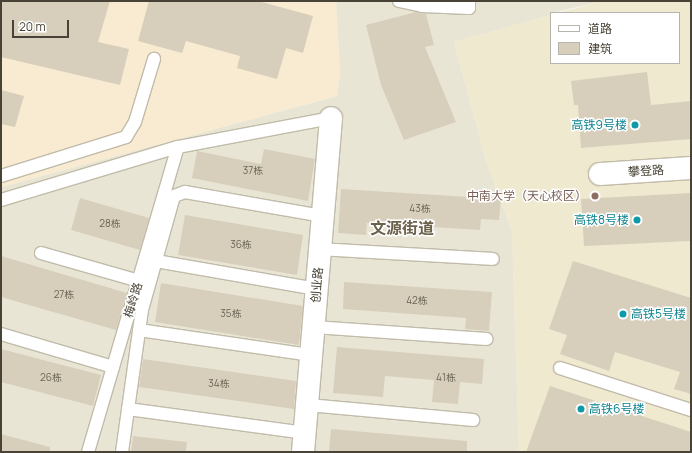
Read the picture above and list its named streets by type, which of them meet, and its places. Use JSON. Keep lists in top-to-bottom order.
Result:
{
  "streets": {
    "street": ["攀登路", "创业路"],
    "lane": ["梅岭路"]
  },
  "districts": ["文源街道"],
  "places": [
    "高铁9号楼",
    "中南大学（天心校区）",
    "高铁8号楼",
    "高铁5号楼",
    "高铁6号楼"
  ],
  "house_numbers": [
    "37栋",
    "43栋",
    "28栋",
    "36栋",
    "27栋",
    "42栋",
    "35栋",
    "26栋",
    "41栋",
    "34栋"
  ],
  "legend": ["道路", "建筑"],
  "scale_bar": "20 m"
}
